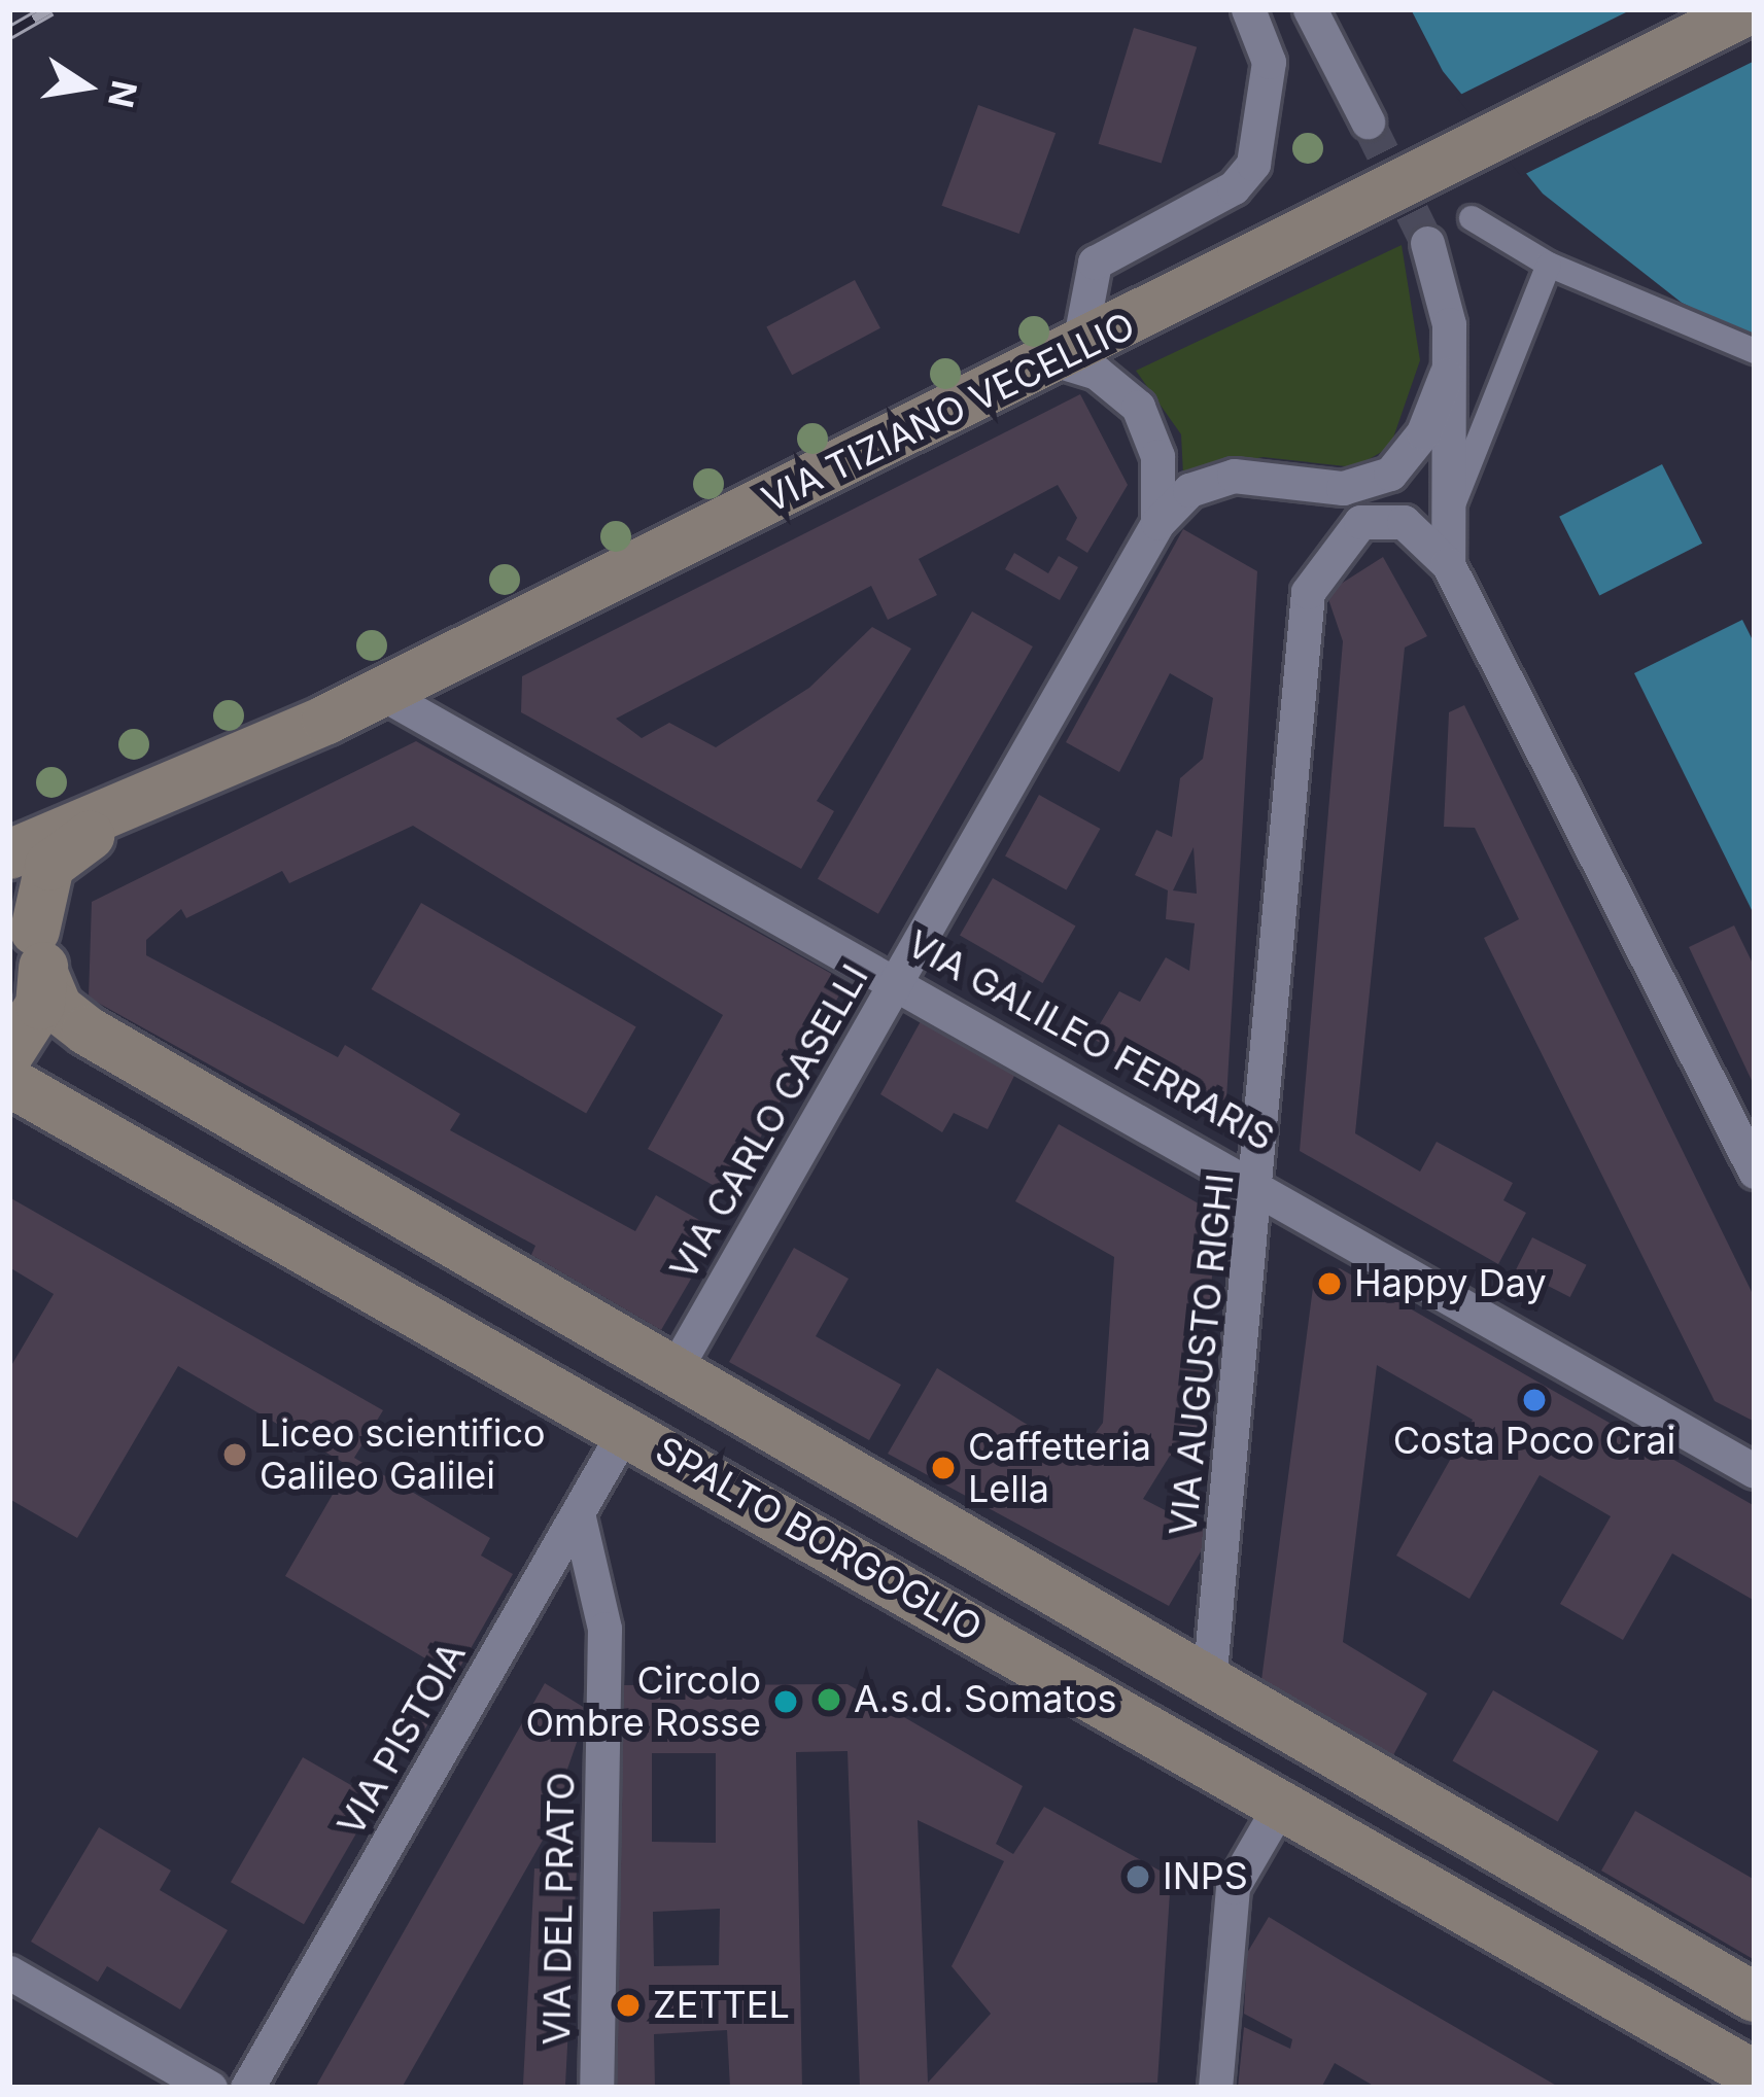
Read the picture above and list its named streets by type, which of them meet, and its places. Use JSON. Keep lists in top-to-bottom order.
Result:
{
  "streets": {
    "main road": ["VIA TIZIANO VECELLIO", "SPALTO BORGOGLIO"],
    "street": [
      "VIA GALILEO FERRARIS",
      "VIA CARLO CASELLI",
      "VIA AUGUSTO RIGHI",
      "VIA PISTOIA",
      "VIA DEL PRATO"
    ]
  },
  "crossings": [
    ["VIA TIZIANO VECELLIO", "VIA GALILEO FERRARIS"],
    ["VIA GALILEO FERRARIS", "VIA CARLO CASELLI"],
    ["VIA GALILEO FERRARIS", "VIA AUGUSTO RIGHI"],
    ["VIA CARLO CASELLI", "SPALTO BORGOGLIO"],
    ["VIA AUGUSTO RIGHI", "SPALTO BORGOGLIO"],
    ["SPALTO BORGOGLIO", "VIA PISTOIA"],
    ["VIA PISTOIA", "VIA DEL PRATO"]
  ],
  "places": [
    "Happy Day",
    "Costa Poco Crai",
    "Liceo scientifico Galileo Galilei",
    "Caffetteria Lella",
    "A.s.d. Somatos",
    "Circolo Ombre Rosse",
    "INPS",
    "ZETTEL"
  ],
  "north": "right"
}
